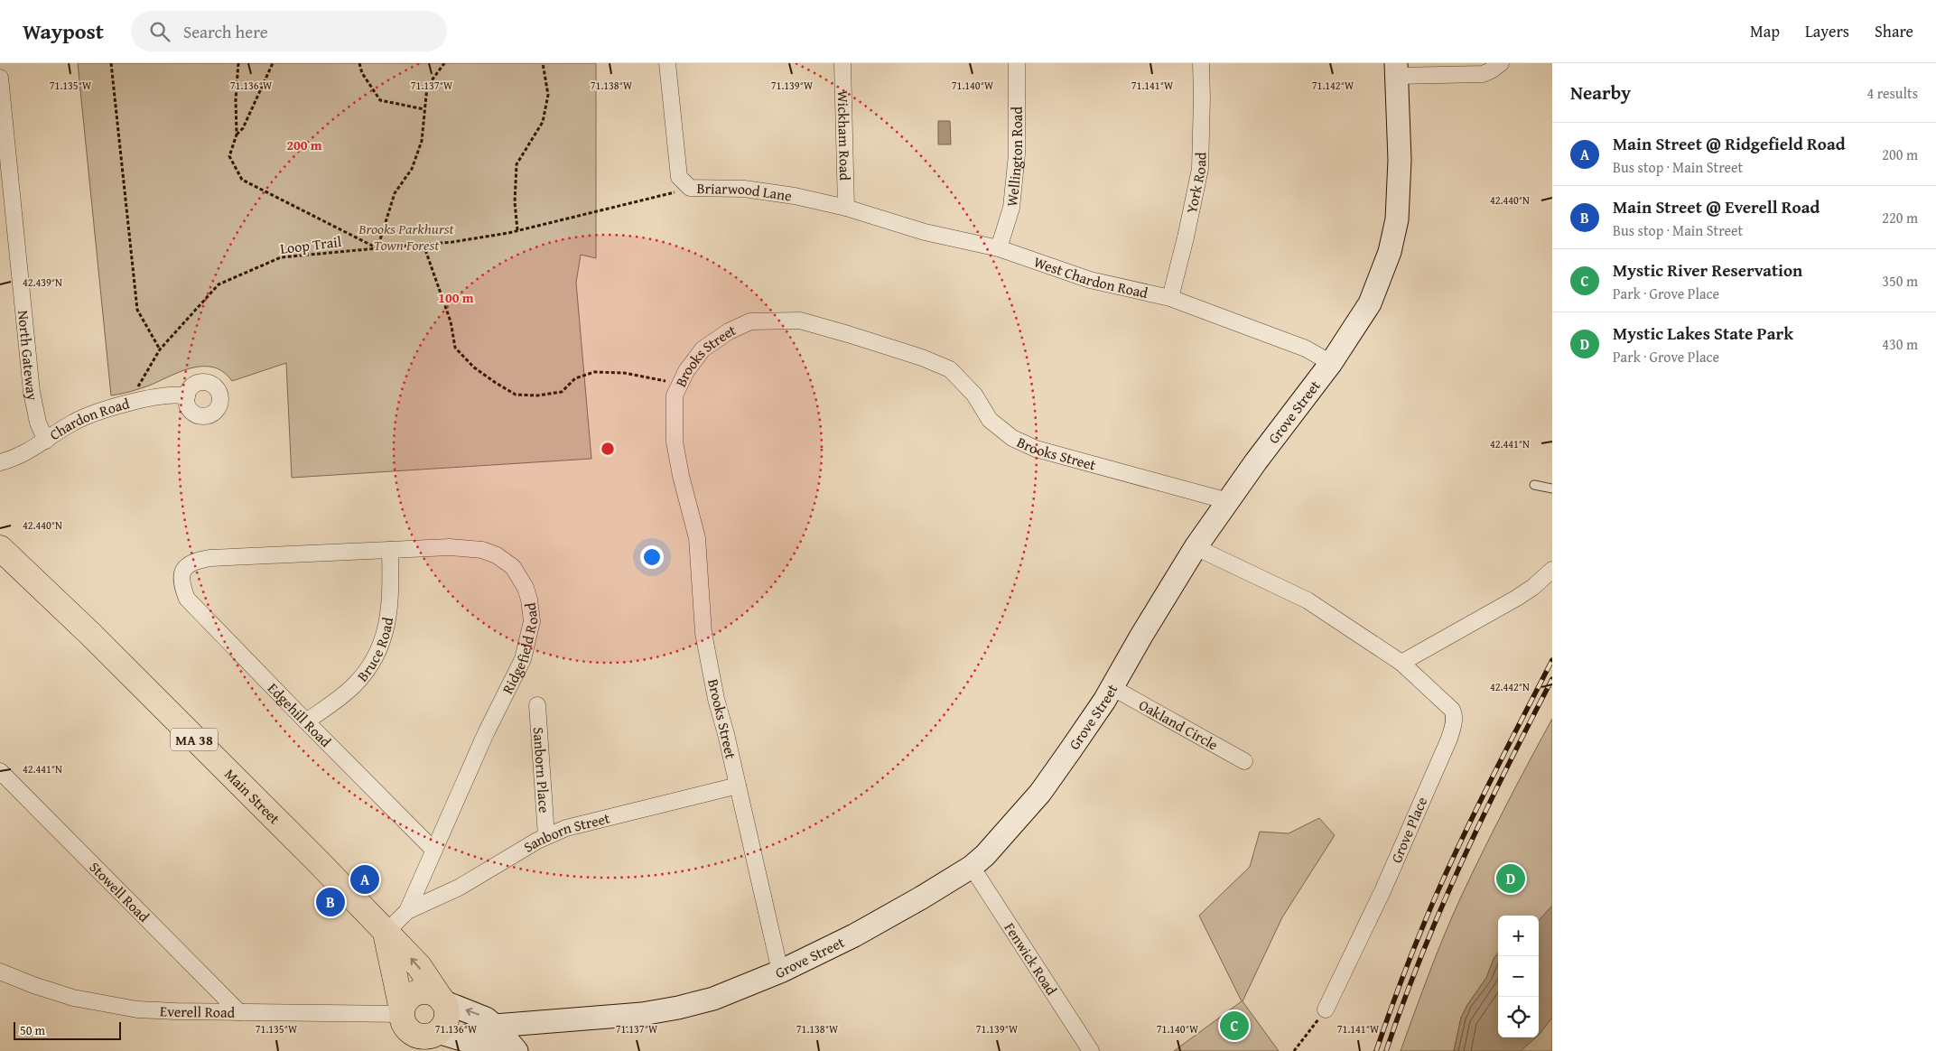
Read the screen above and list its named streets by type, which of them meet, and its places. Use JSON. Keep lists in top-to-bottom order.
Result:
{
  "streets": {
    "main road": ["MA 38", "Main Street"],
    "street": [
      "Wickham Road",
      "Wellington Road",
      "York Road",
      "Briarwood Lane",
      "West Chardon Road",
      "North Gateway",
      "Brooks Street",
      "Grove Street",
      "Chardon Road",
      "Ridgefield Road",
      "Bruce Road",
      "Edgehill Road",
      "Oakland Circle",
      "Sanborn Place",
      "Grove Place",
      "Sanborn Street",
      "Stowell Road",
      "Fenwick Road",
      "Everell Road"
    ],
    "path": ["Loop Trail"]
  },
  "crossings": [
    ["Wickham Road", "Briarwood Lane"],
    ["Wickham Road", "West Chardon Road"],
    ["Wellington Road", "West Chardon Road"],
    ["York Road", "West Chardon Road"],
    ["Briarwood Lane", "Loop Trail"],
    ["Briarwood Lane", "West Chardon Road"],
    ["Loop Trail", "Chardon Road"],
    ["West Chardon Road", "Grove Street"],
    ["North Gateway", "Chardon Road"],
    ["Brooks Street", "Grove Street"],
    ["Brooks Street", "Sanborn Street"],
    ["Grove Street", "Oakland Circle"],
    ["Grove Street", "MA 38"],
    ["Grove Street", "Main Street"],
    ["Grove Street", "Grove Place"],
    ["Grove Street", "Fenwick Road"],
    ["Grove Street", "Everell Road"],
    ["Ridgefield Road", "Bruce Road"],
    ["Ridgefield Road", "Edgehill Road"],
    ["Ridgefield Road", "Main Street"],
    ["Ridgefield Road", "Sanborn Street"],
    ["Bruce Road", "Edgehill Road"],
    ["MA 38", "Main Street"],
    ["MA 38", "Everell Road"],
    ["Sanborn Place", "Sanborn Street"],
    ["Main Street", "Everell Road"],
    ["Stowell Road", "Everell Road"]
  ],
  "parks": ["Brooks Parkhurst Town Forest"],
  "scale_bar": "50 m",
  "page": {
    "header": "Waypost",
    "search": "Search here",
    "nav": ["Map", "Layers", "Share"],
    "heading": ["Nearby", "4 results"],
    "list": [
      {
        "mark": "A",
        "name": "Main Street @ Ridgefield Road",
        "note": "Bus stop · Main Street",
        "value": "200 m"
      },
      {
        "mark": "B",
        "name": "Main Street @ Everell Road",
        "note": "Bus stop · Main Street",
        "value": "220 m"
      },
      {
        "mark": "C",
        "name": "Mystic River Reservation",
        "note": "Park · Grove Place",
        "value": "350 m"
      },
      {
        "mark": "D",
        "name": "Mystic Lakes State Park",
        "note": "Park · Grove Place",
        "value": "430 m"
      }
    ],
    "pins": [
      "D",
      "A",
      "B",
      "C"
    ],
    "map_buttons": ["+", "−"],
    "scale": "50 m"
  },
  "coordinates": [
    "71.135°W",
    "71.136°W",
    "71.137°W",
    "71.138°W",
    "71.139°W",
    "71.140°W",
    "71.141°W",
    "71.142°W",
    "42.440°N",
    "42.439°N",
    "42.441°N",
    "42.442°N"
  ],
  "rings": ["200 m", "100 m"]
}
